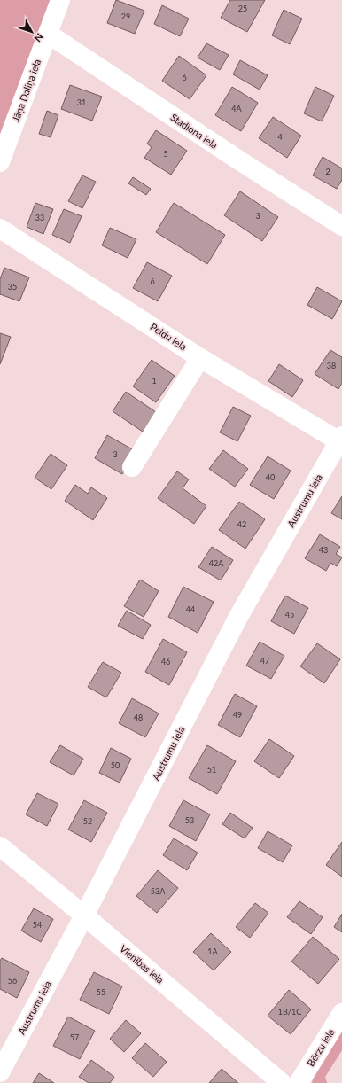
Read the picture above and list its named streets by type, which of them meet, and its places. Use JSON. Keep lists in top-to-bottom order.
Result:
{
  "streets": {
    "street": [
      "Jāņa Daliņa iela",
      "Stadiona iela",
      "Peldu iela",
      "Austrumu iela",
      "Vienības iela",
      "Bērzu iela"
    ]
  },
  "crossings": [
    ["Jāņa Daliņa iela", "Stadiona iela"],
    ["Peldu iela", "Austrumu iela"],
    ["Austrumu iela", "Vienības iela"]
  ],
  "house_numbers": [
    "25",
    "29",
    "6",
    "31",
    "4A",
    "4",
    "5",
    "2",
    "3",
    "33",
    "6",
    "35",
    "38",
    "1",
    "3",
    "40",
    "42",
    "43",
    "42A",
    "44",
    "45",
    "47",
    "46",
    "49",
    "48",
    "50",
    "51",
    "53",
    "52",
    "53A",
    "54",
    "1A",
    "56",
    "55",
    "1B/1C",
    "57"
  ],
  "north": "bottom right"
}
